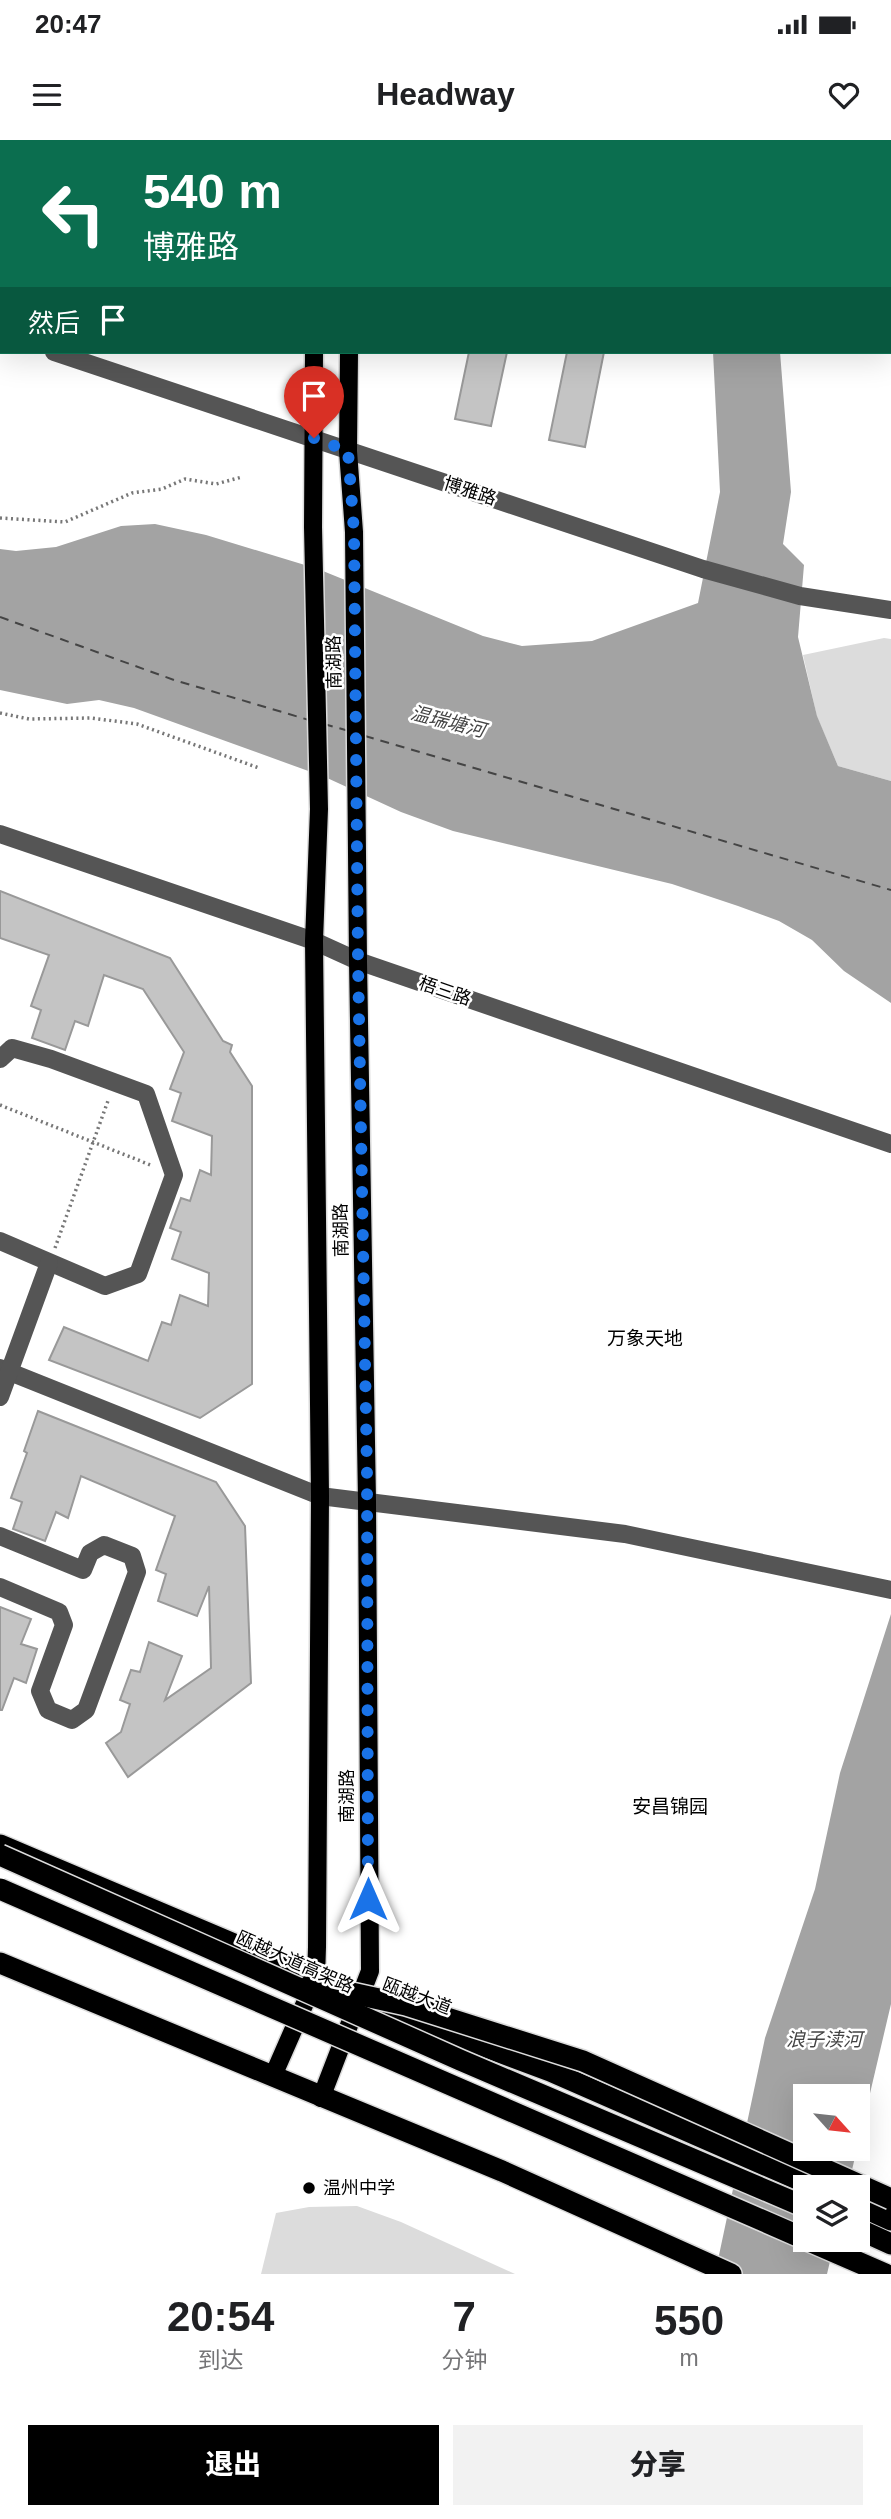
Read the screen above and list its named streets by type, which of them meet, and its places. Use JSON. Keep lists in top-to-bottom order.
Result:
{
  "streets": {
    "highway": ["瓯越大道高架路", "瓯越大道"],
    "main road": ["南湖路"],
    "street": ["博雅路", "梧三路"]
  },
  "crossings": [
    ["博雅路", "南湖路"],
    ["南湖路", "梧三路"],
    ["南湖路", "瓯越大道"]
  ],
  "districts": ["万象天地", "安昌锦园"],
  "water": ["温瑞塘河", "浪子渎河"],
  "places": ["温州中学"],
  "north": "bottom right",
  "page": {
    "status": "20:47",
    "header": "Headway",
    "turn": ["540 m", "博雅路"],
    "then": "然后",
    "eta": [
      "20:54",
      "到达",
      "7",
      "分钟",
      "550",
      "m"
    ],
    "buttons": ["退出", "分享"]
  }
}
